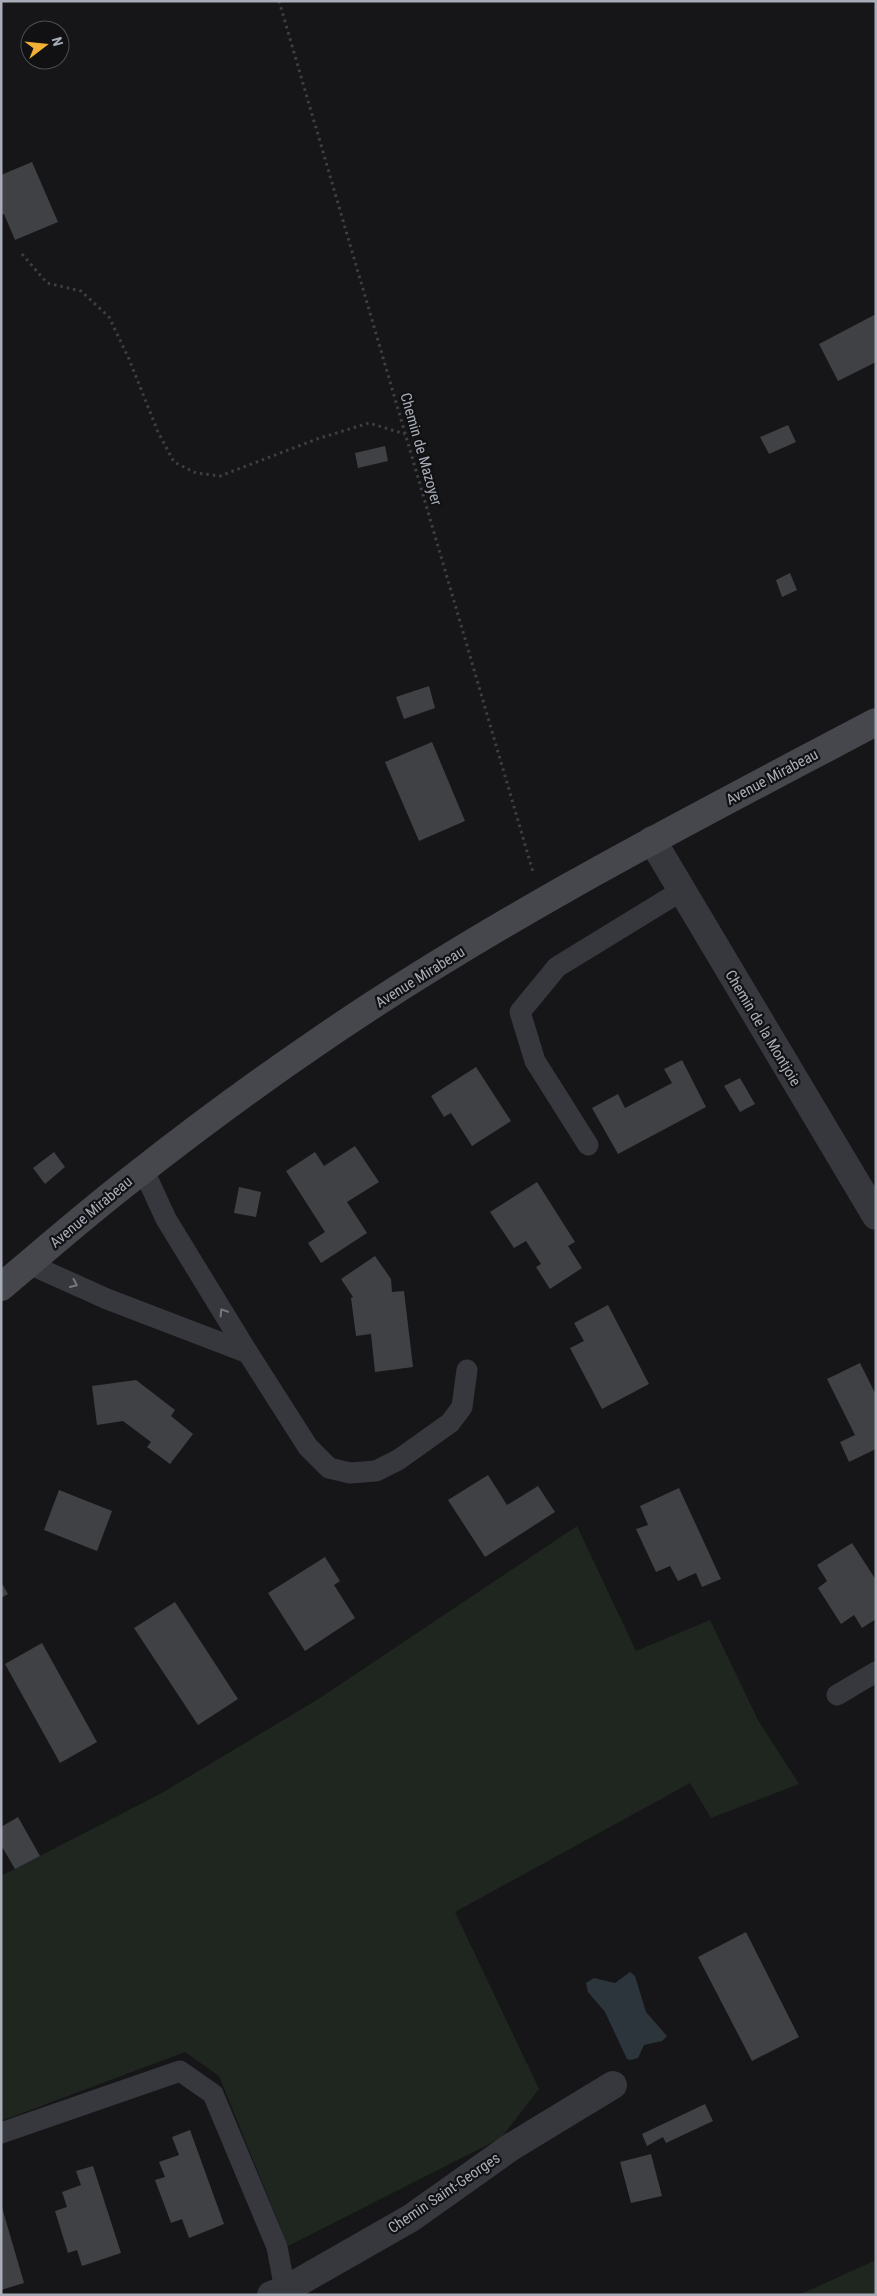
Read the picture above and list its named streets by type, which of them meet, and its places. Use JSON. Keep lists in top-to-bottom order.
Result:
{
  "streets": {
    "main road": ["Avenue Mirabeau"],
    "street": ["Chemin de la Montjoie", "Chemin Saint-Georges"],
    "path": ["Chemin de Mazoyer"]
  },
  "crossings": [
    ["Chemin de Mazoyer", "Avenue Mirabeau"],
    ["Avenue Mirabeau", "Chemin de la Montjoie"]
  ],
  "north": "right"
}
